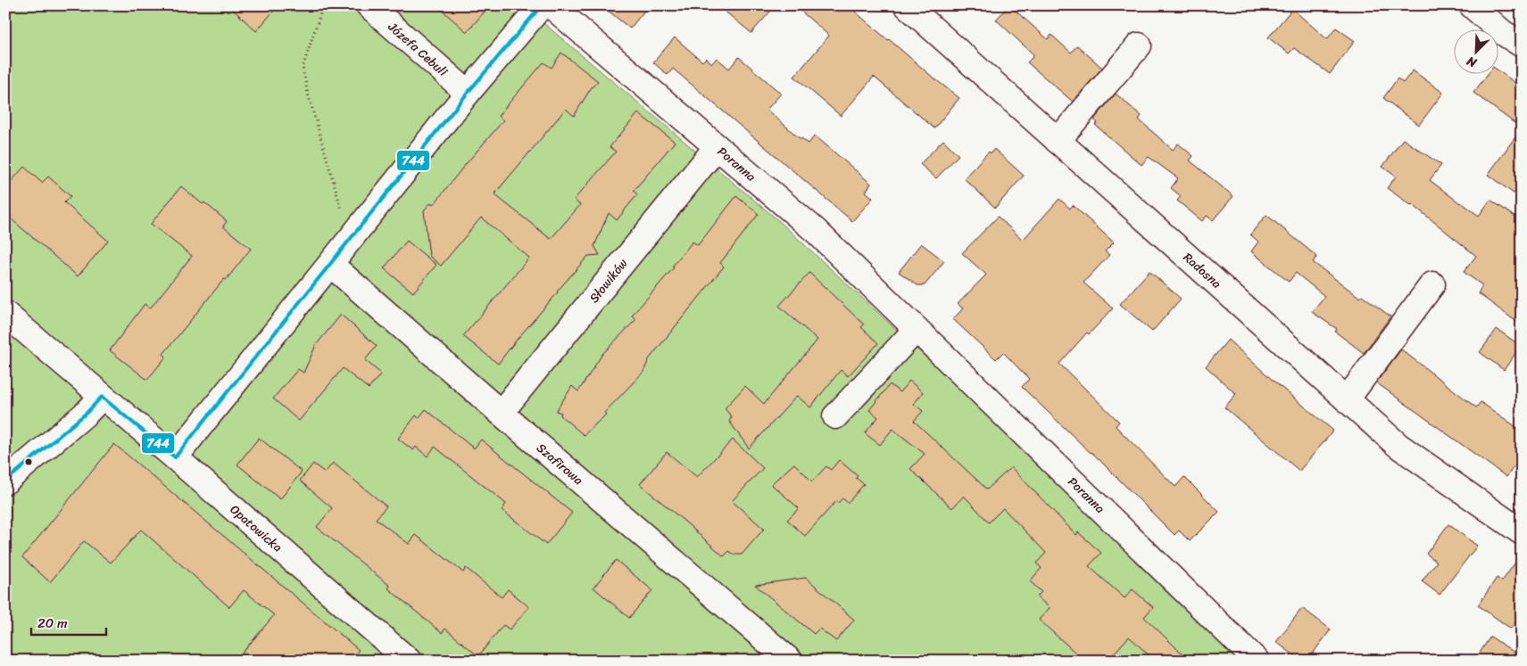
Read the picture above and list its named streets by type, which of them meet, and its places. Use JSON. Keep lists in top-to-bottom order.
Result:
{
  "streets": {
    "street": [
      "Józefa Cebuli",
      "Poranna",
      "Radosna",
      "Słowików",
      "Szafirowa",
      "Opatowicka"
    ]
  },
  "crossings": [
    ["Poranna", "Słowików"],
    ["Słowików", "Szafirowa"]
  ],
  "lines": ["transit line 744"],
  "scale_bar": "20 m",
  "north": "bottom left"
}
